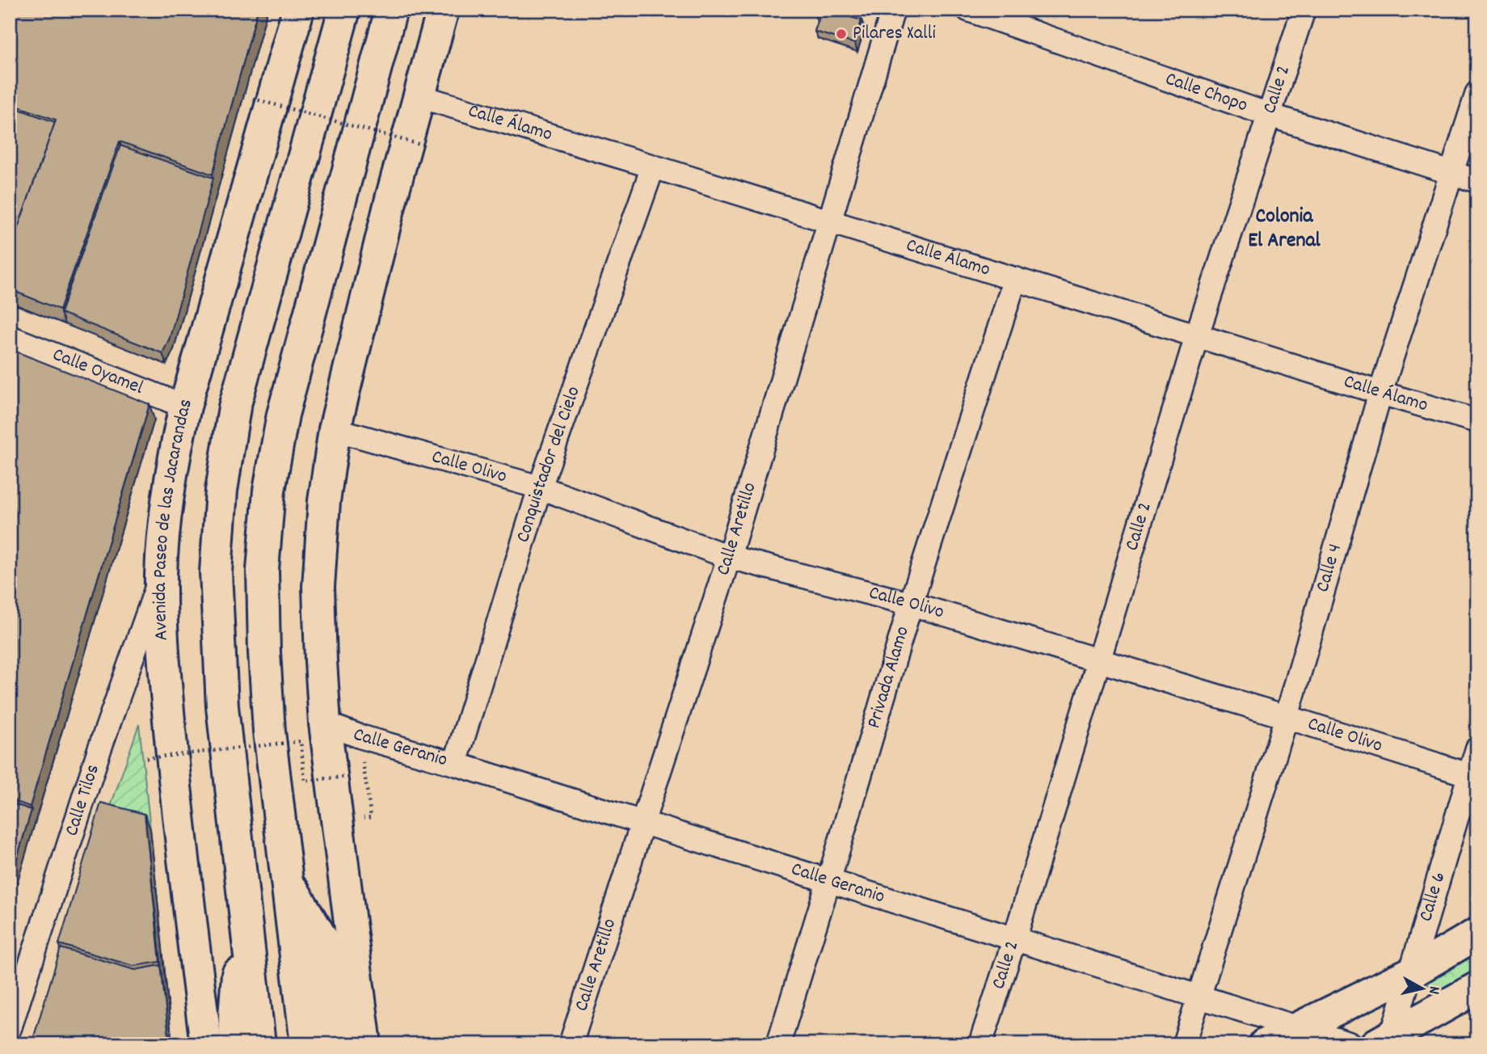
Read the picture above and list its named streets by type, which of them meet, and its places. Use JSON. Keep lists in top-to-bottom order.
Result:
{
  "streets": {
    "main road": ["Avenida Paseo de las Jacarandas"],
    "street": [
      "Calle 2",
      "Calle Chopo",
      "Calle Álamo",
      "Calle Oyamel",
      "Conquistador del Cielo",
      "Calle Olivo",
      "Calle Aretillo",
      "Calle 4",
      "Privada Álamo",
      "Calle Geranio",
      "Calle Tilos",
      "Calle 6"
    ]
  },
  "crossings": [
    ["Calle 2", "Calle Chopo"],
    ["Calle 2", "Calle Álamo"],
    ["Calle 2", "Calle Olivo"],
    ["Calle 2", "Calle Geranio"],
    ["Calle Chopo", "Calle 4"],
    ["Calle Álamo", "Conquistador del Cielo"],
    ["Calle Álamo", "Calle Aretillo"],
    ["Calle Álamo", "Calle 4"],
    ["Calle Álamo", "Privada Álamo"],
    ["Calle Oyamel", "Avenida Paseo de las Jacarandas"],
    ["Conquistador del Cielo", "Calle Olivo"],
    ["Conquistador del Cielo", "Calle Geranio"],
    ["Calle Olivo", "Calle Aretillo"],
    ["Calle Olivo", "Calle 4"],
    ["Calle Olivo", "Privada Álamo"],
    ["Calle Olivo", "Calle 6"],
    ["Avenida Paseo de las Jacarandas", "Calle Tilos"],
    ["Calle Aretillo", "Calle Geranio"],
    ["Calle 4", "Calle Geranio"],
    ["Privada Álamo", "Calle Geranio"]
  ],
  "districts": ["Colonia El Arenal"],
  "places": ["Pilares Xalli"],
  "north": "right"
}
